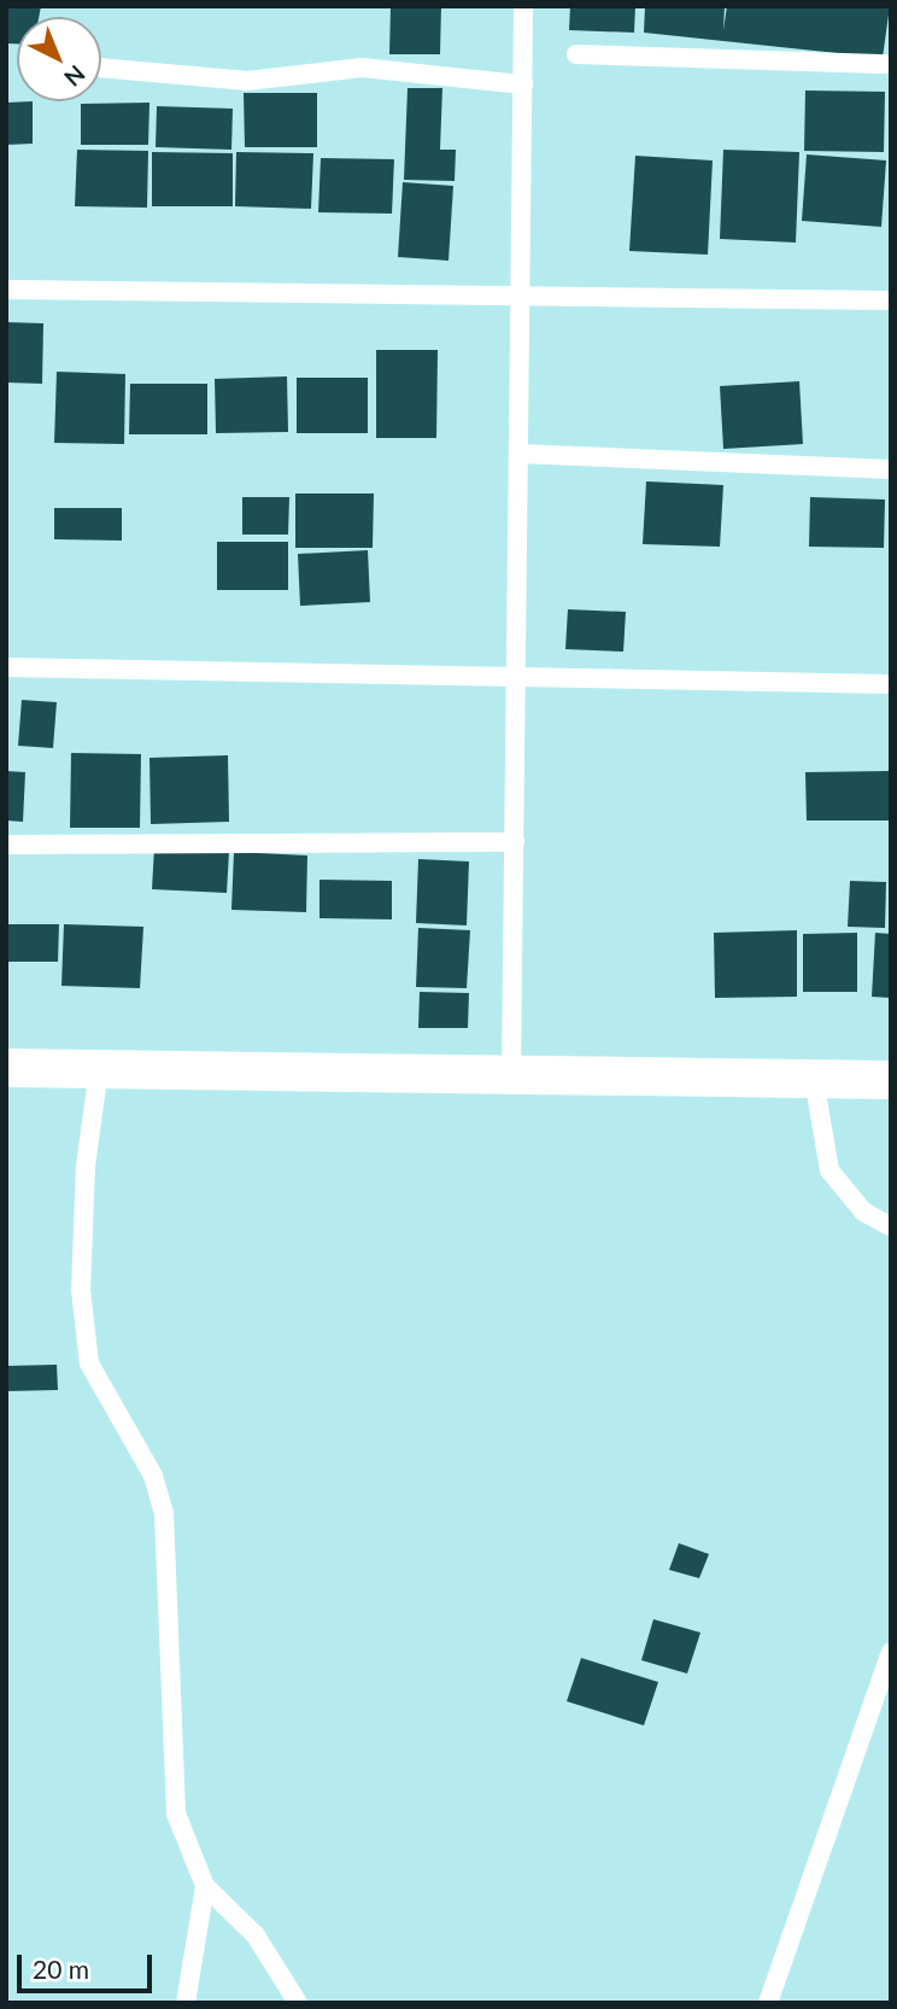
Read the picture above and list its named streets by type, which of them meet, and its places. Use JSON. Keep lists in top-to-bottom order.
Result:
{
  "scale_bar": "20 m",
  "north": "bottom right"
}
